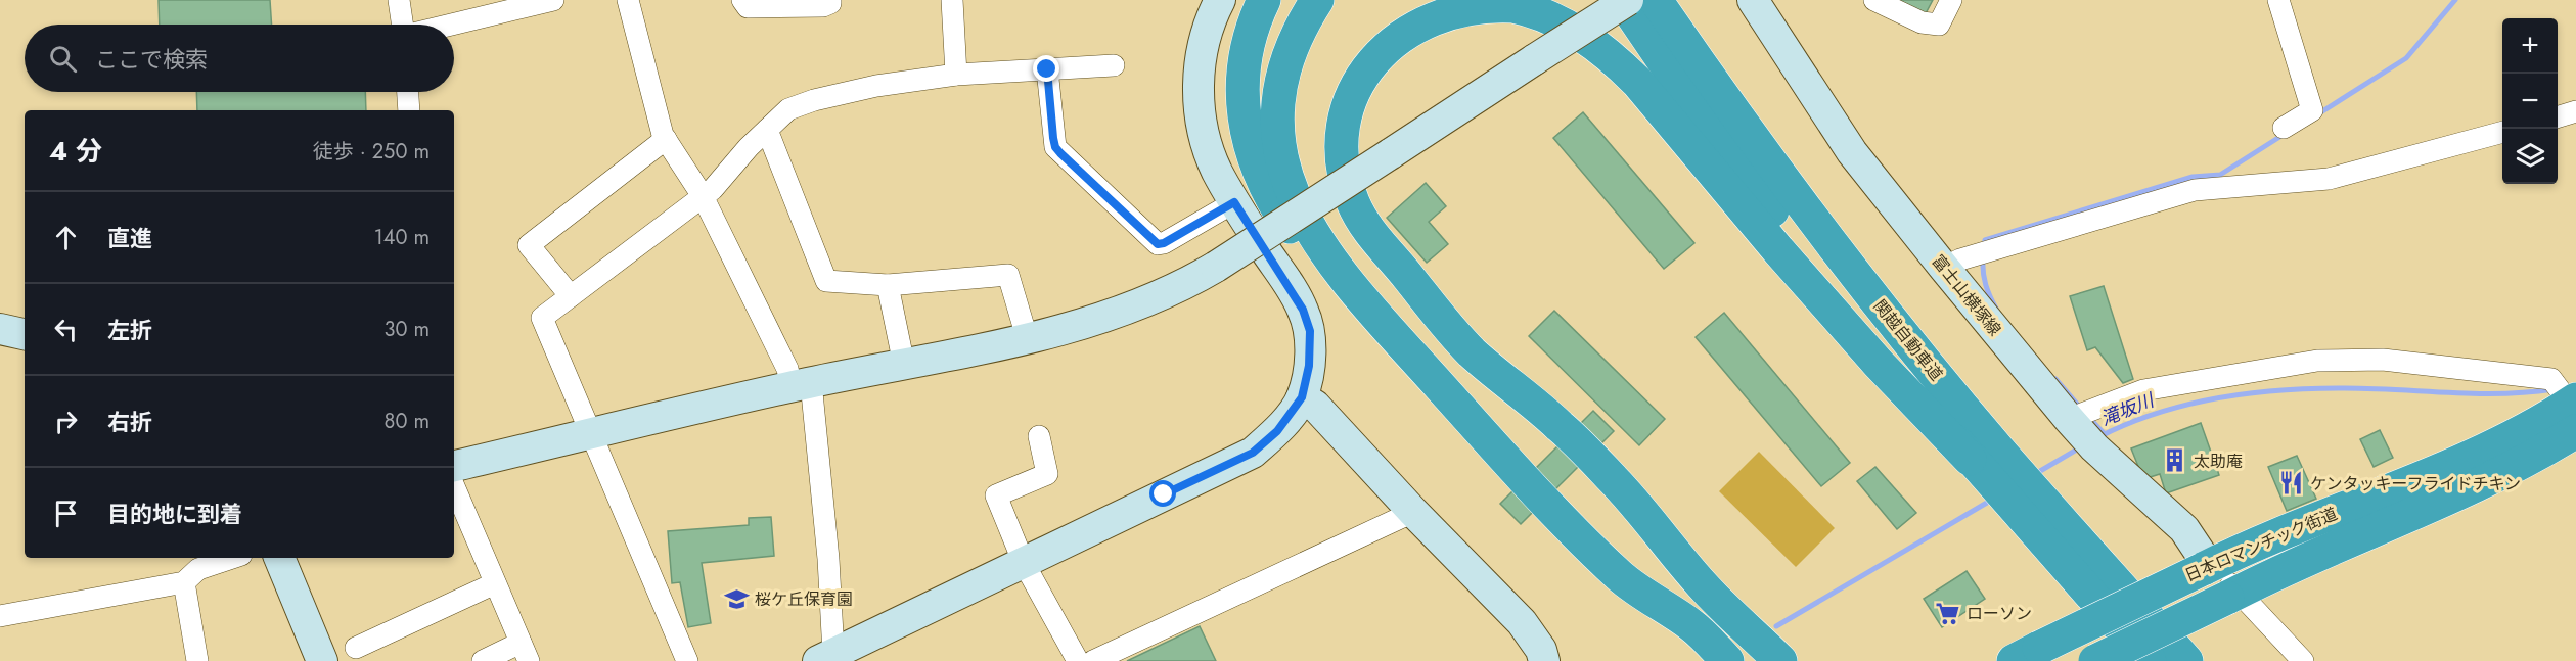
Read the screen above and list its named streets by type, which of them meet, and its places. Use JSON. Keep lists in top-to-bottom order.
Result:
{
  "streets": {
    "highway": ["関越自動車道", "日本ロマンチック街道"],
    "street": ["富士山横塚線"]
  },
  "crossings": [
    ["富士山横塚線", "日本ロマンチック街道"]
  ],
  "water": ["滝坂川"],
  "places": {
    "building": ["太助庵"],
    "restaurant": ["ケンタッキーフライドチキン"],
    "school or university": ["桜ケ丘保育園"],
    "supermarket": ["ローソン"]
  },
  "page": {
    "map_buttons": ["+", "−"],
    "search": "ここで検索",
    "heading": ["4 分", "徒歩 · 250 m"],
    "list": [
      ["直進", "140 m"],
      ["左折", "30 m"],
      ["右折", "80 m"],
      "目的地に到着"
    ]
  }
}
